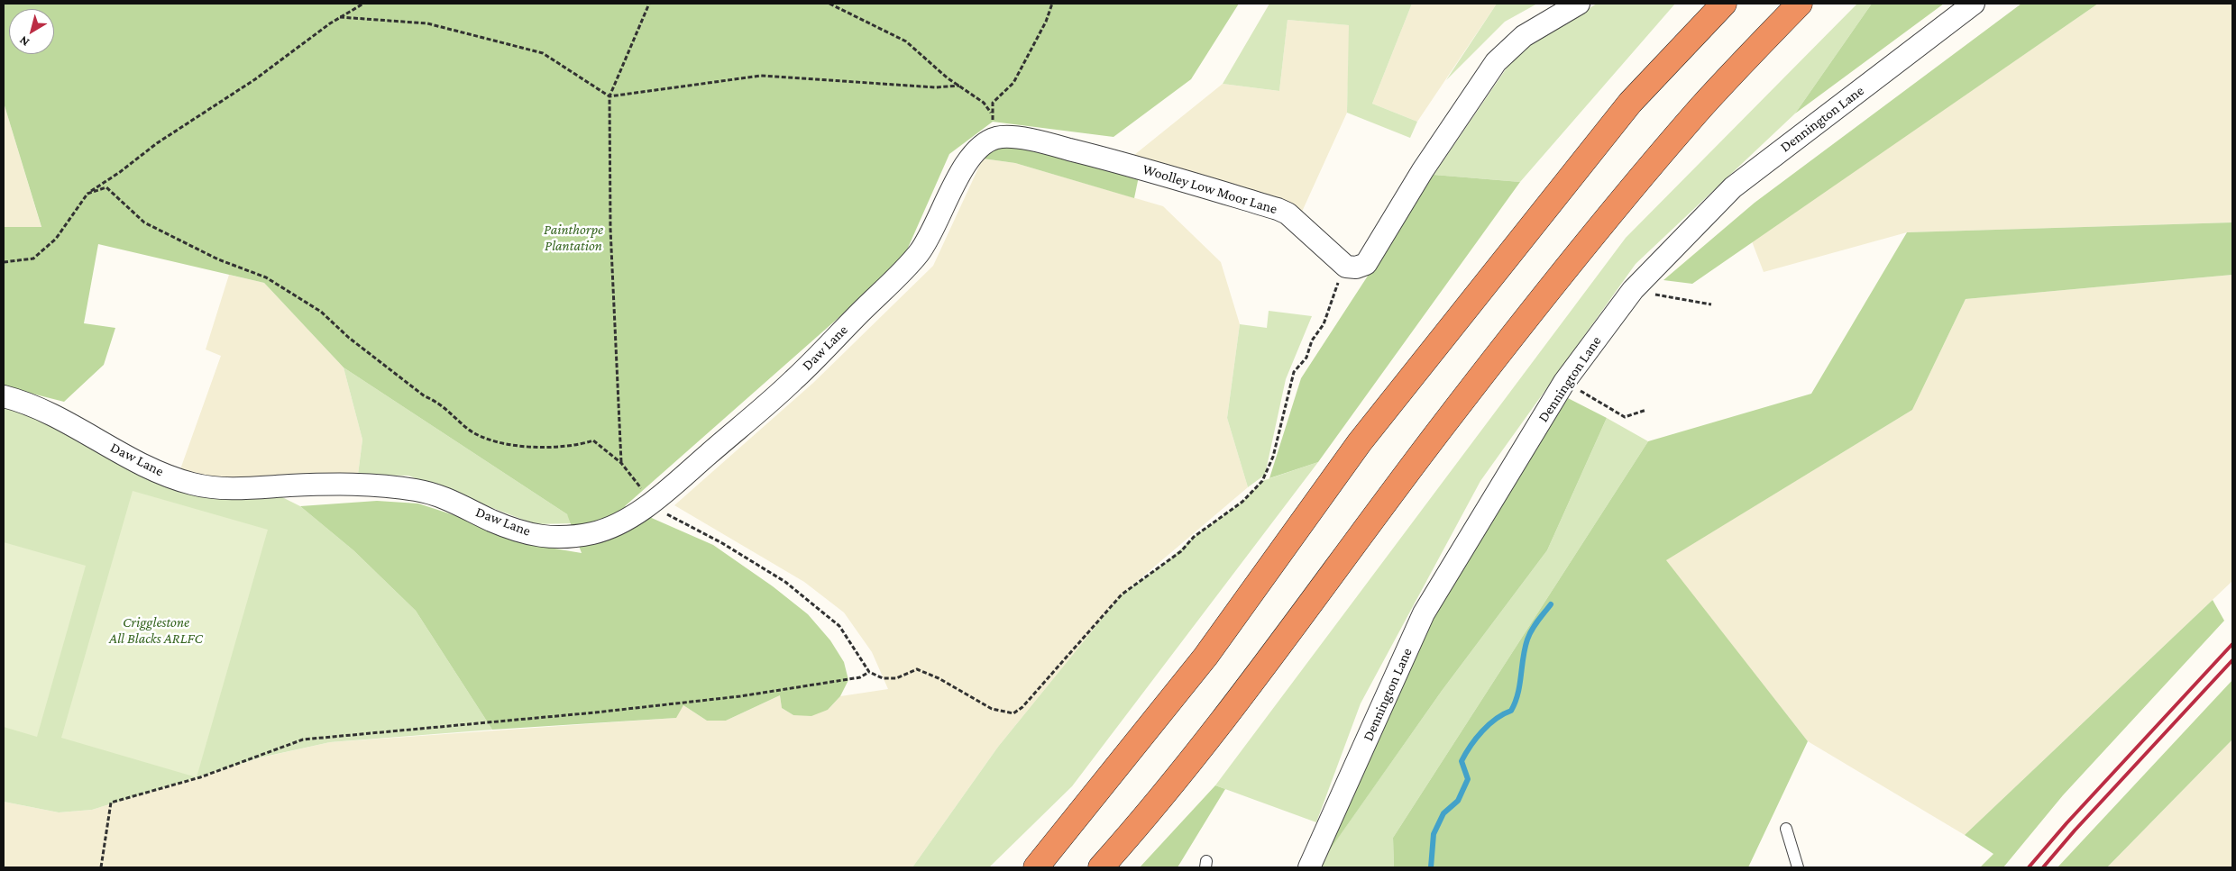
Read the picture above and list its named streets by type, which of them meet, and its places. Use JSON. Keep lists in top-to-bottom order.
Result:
{
  "streets": {
    "street": ["Dennington Lane", "Woolley Low Moor Lane", "Daw Lane"]
  },
  "crossings": [
    ["Woolley Low Moor Lane", "Daw Lane"]
  ],
  "parks": ["Painthorpe Plantation", "Crigglestone All Blacks ARLFC"],
  "north": "bottom left"
}
